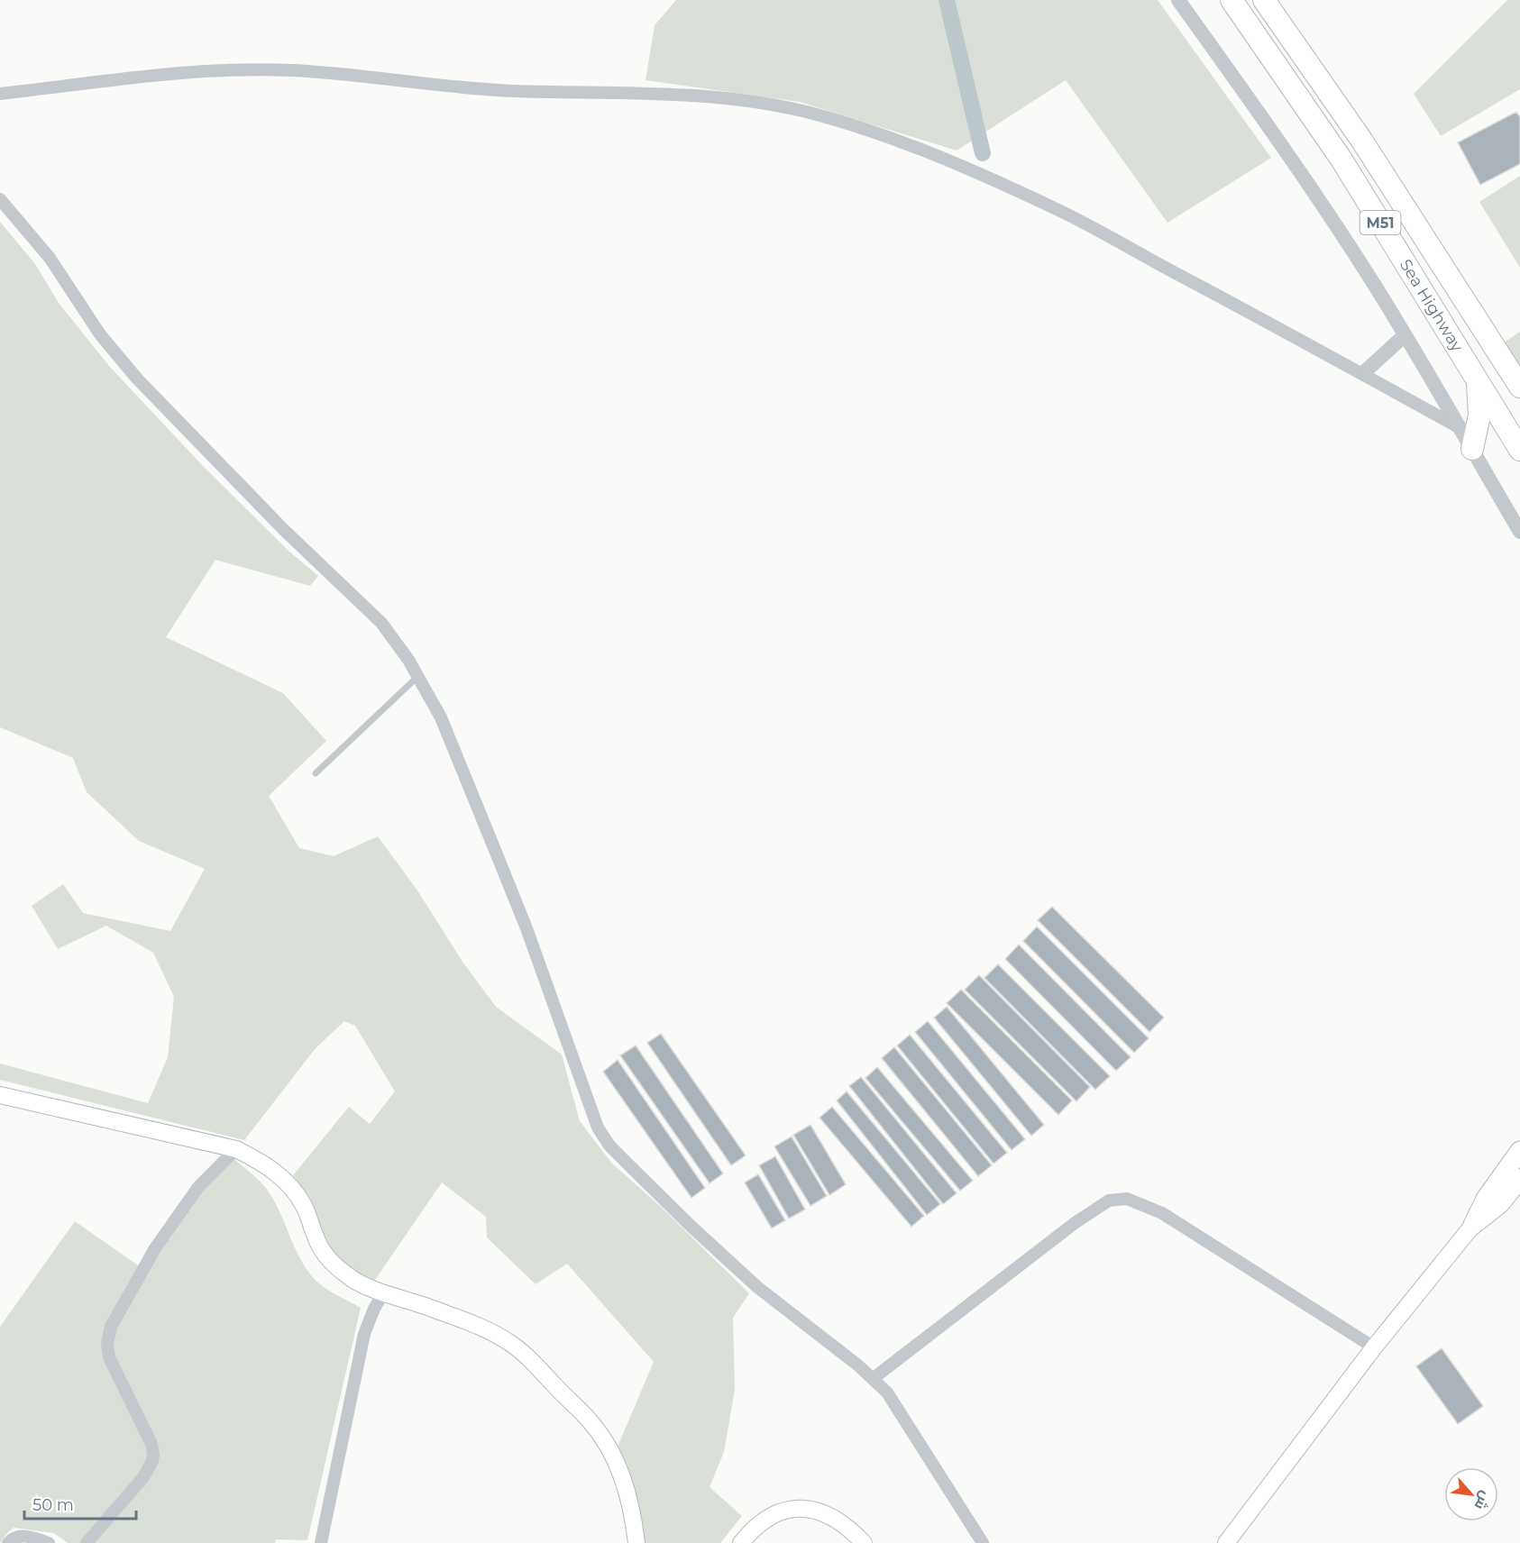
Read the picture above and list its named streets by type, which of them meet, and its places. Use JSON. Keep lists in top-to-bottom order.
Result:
{
  "streets": {
    "highway": ["M51", "Sea Highway"]
  },
  "scale_bar": "50 m",
  "north": "bottom right"
}
